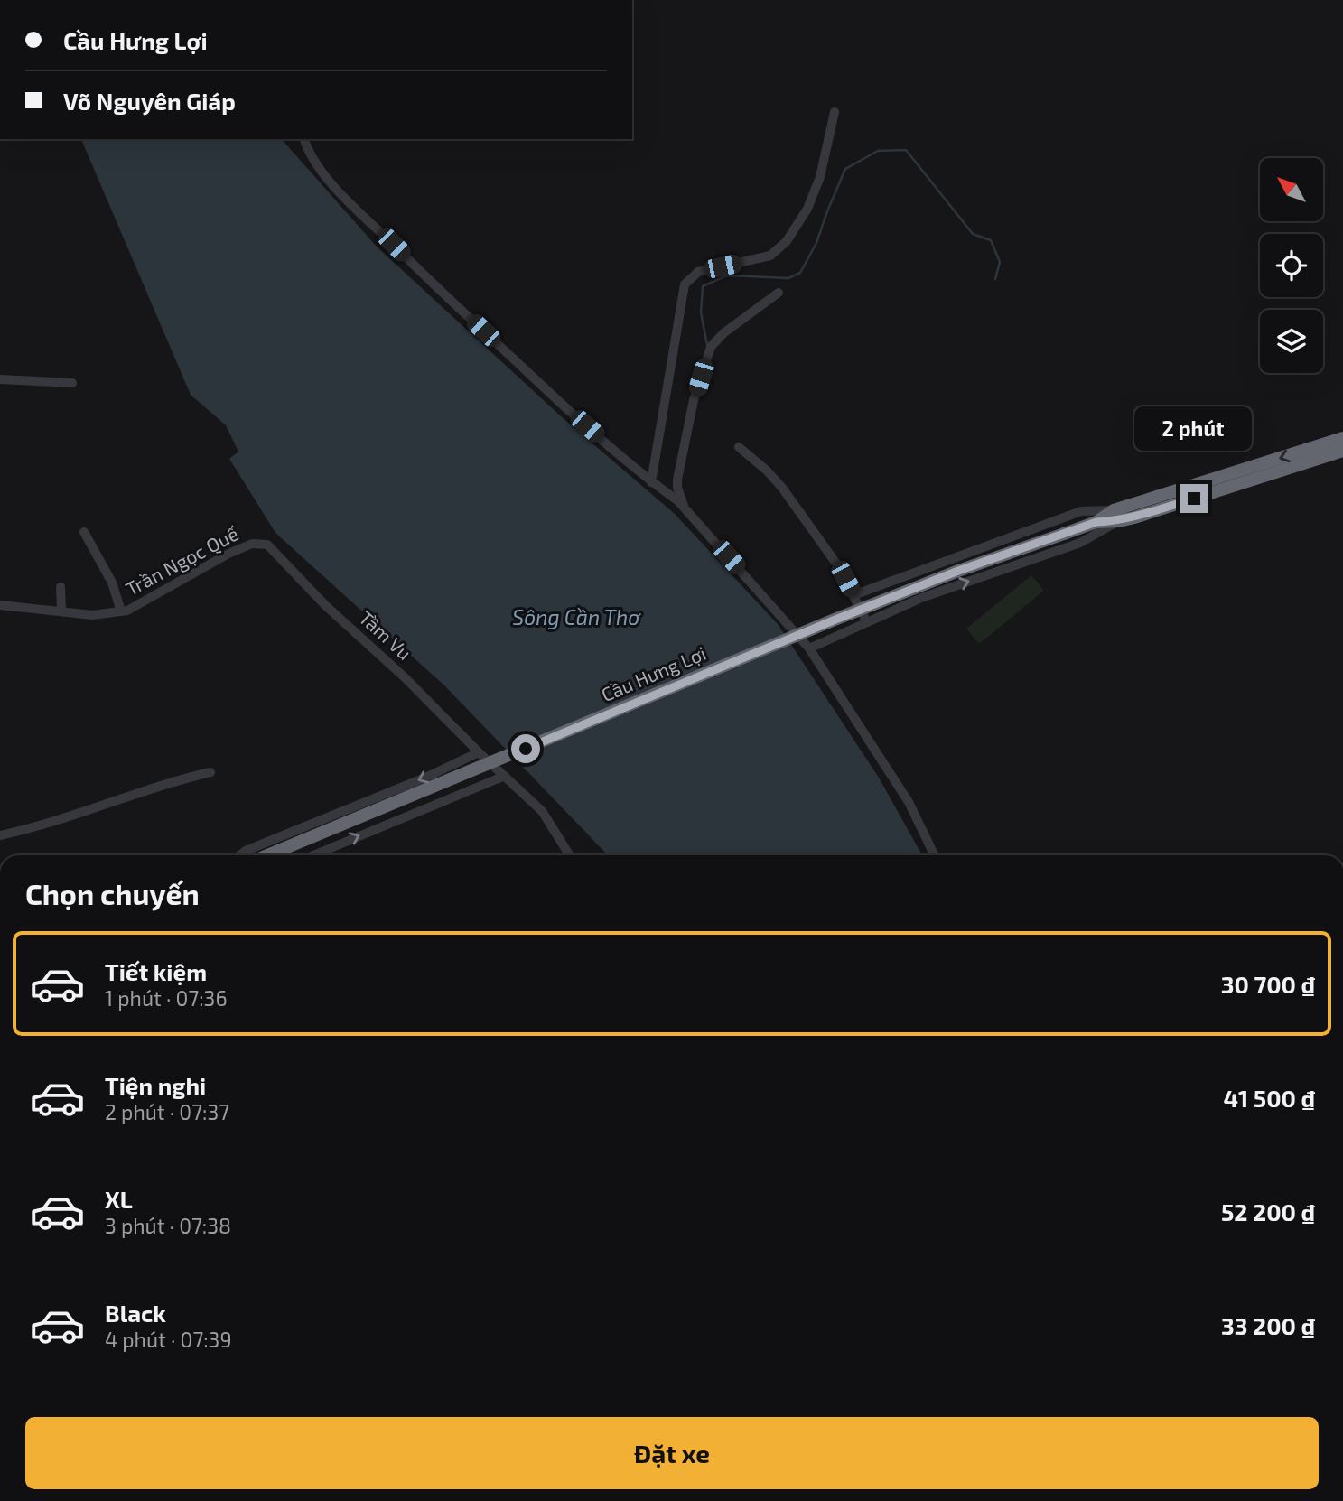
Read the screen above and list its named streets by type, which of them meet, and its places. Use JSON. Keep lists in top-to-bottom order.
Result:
{
  "streets": {
    "highway": ["Cầu Hưng Lợi"],
    "street": ["Trần Ngọc Quế", "Tầm Vu"]
  },
  "crossings": [
    ["Trần Ngọc Quế", "Tầm Vu"]
  ],
  "water": ["Sông Cần Thơ"],
  "north": "top left",
  "page": {
    "banner": ["Cầu Hưng Lợi", "Võ Nguyên Giáp"],
    "bubble": "2 phút",
    "heading": "Chọn chuyến",
    "list": [
      {
        "name": "Tiết kiệm",
        "note": "1 phút · 07:36",
        "value": "30 700 ₫"
      },
      {
        "name": "Tiện nghi",
        "note": "2 phút · 07:37",
        "value": "41 500 ₫"
      },
      {
        "name": "XL",
        "note": "3 phút · 07:38",
        "value": "52 200 ₫"
      },
      {
        "name": "Black",
        "note": "4 phút · 07:39",
        "value": "33 200 ₫"
      }
    ],
    "buttons": "Đặt xe"
  }
}
